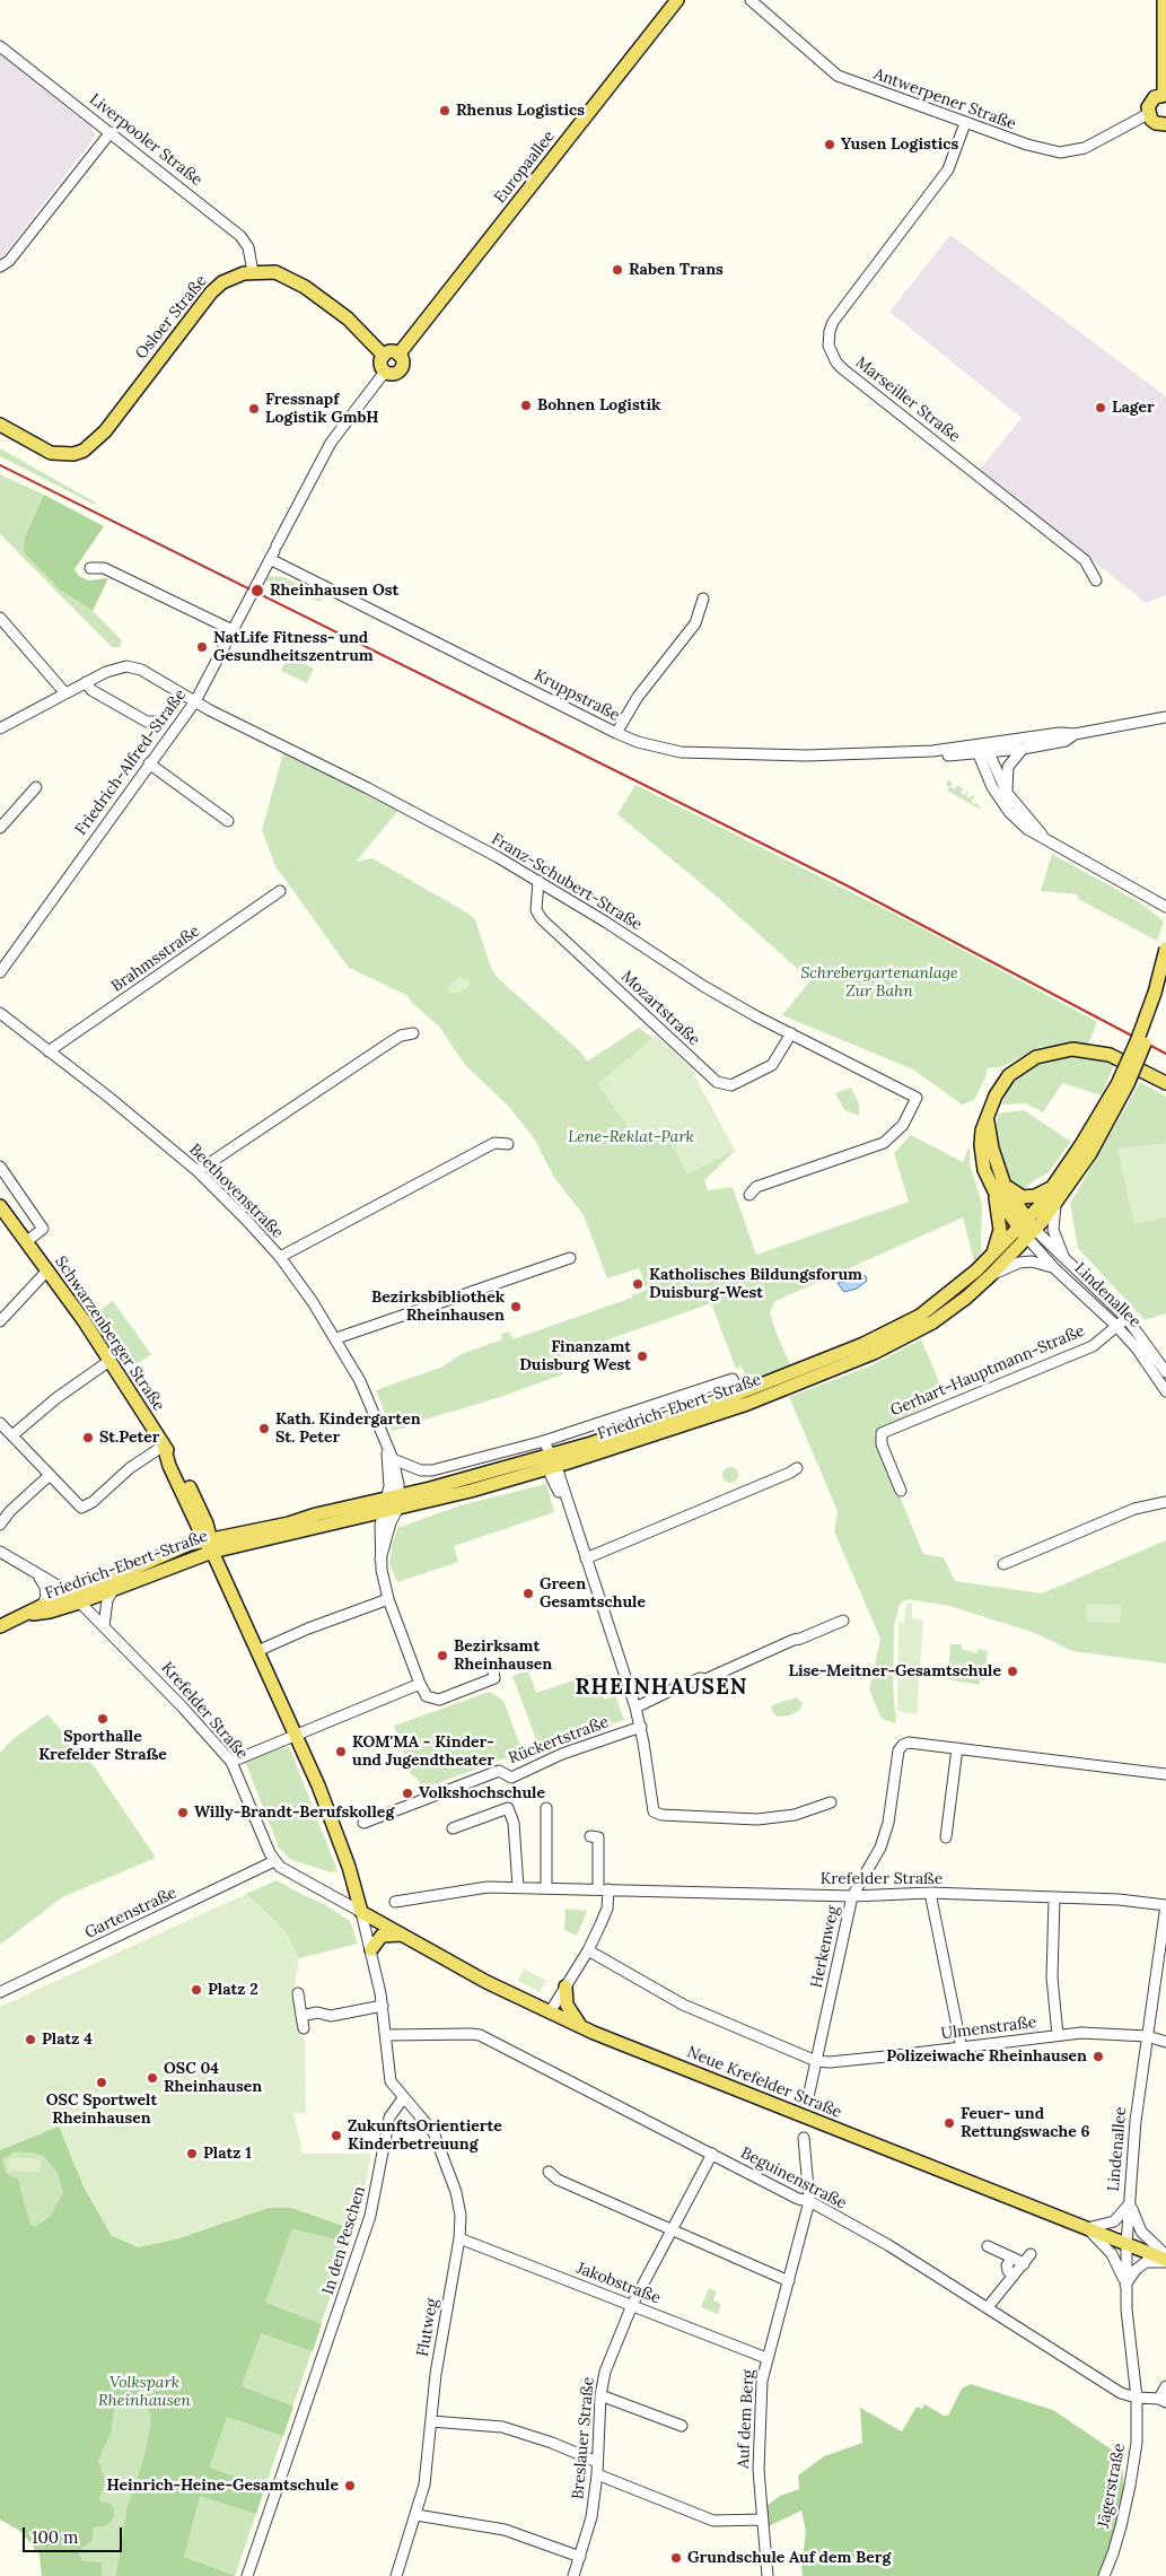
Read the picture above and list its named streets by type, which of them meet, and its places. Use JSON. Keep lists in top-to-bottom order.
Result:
{
  "streets": {
    "main road": [
      "Europaallee",
      "Osloer Straße",
      "Schwarzenberger Straße",
      "Friedrich-Ebert-Straße",
      "Neue Krefelder Straße"
    ],
    "street": [
      "Antwerpener Straße",
      "Liverpooler Straße",
      "Marseiller Straße",
      "Kruppstraße",
      "Friedrich-Alfred-Straße",
      "Franz-Schubert-Straße",
      "Brahmsstraße",
      "Mozartstraße",
      "Beethovenstraße",
      "Lindenallee",
      "Gerhart-Hauptmann-Straße",
      "Krefelder Straße",
      "Rückertstraße",
      "Gartenstraße",
      "Herkenweg",
      "Ulmenstraße",
      "Beguinenstraße",
      "In den Peschen",
      "Jakobstraße",
      "Flutweg",
      "Auf dem Berg",
      "Breslauer Straße",
      "Jägerstraße"
    ]
  },
  "crossings": [
    ["Antwerpener Straße", "Marseiller Straße"],
    ["Liverpooler Straße", "Osloer Straße"],
    ["Europaallee", "Osloer Straße"],
    ["Kruppstraße", "Friedrich-Alfred-Straße"],
    ["Friedrich-Alfred-Straße", "Franz-Schubert-Straße"],
    ["Franz-Schubert-Straße", "Mozartstraße"],
    ["Brahmsstraße", "Beethovenstraße"],
    ["Beethovenstraße", "Friedrich-Ebert-Straße"],
    ["Lindenallee", "Gerhart-Hauptmann-Straße"],
    ["Lindenallee", "Friedrich-Ebert-Straße"],
    ["Lindenallee", "Krefelder Straße"],
    ["Lindenallee", "Ulmenstraße"],
    ["Lindenallee", "Neue Krefelder Straße"],
    ["Lindenallee", "Beguinenstraße"],
    ["Lindenallee", "Jägerstraße"],
    ["Schwarzenberger Straße", "Friedrich-Ebert-Straße"],
    ["Schwarzenberger Straße", "Neue Krefelder Straße"],
    ["Friedrich-Ebert-Straße", "Krefelder Straße"],
    ["Krefelder Straße", "Gartenstraße"],
    ["Krefelder Straße", "Herkenweg"],
    ["Herkenweg", "Ulmenstraße"],
    ["Beguinenstraße", "Auf dem Berg"],
    ["Beguinenstraße", "Breslauer Straße"],
    ["Beguinenstraße", "Jägerstraße"],
    ["In den Peschen", "Flutweg"],
    ["Jakobstraße", "Flutweg"],
    ["Jakobstraße", "Auf dem Berg"],
    ["Jakobstraße", "Breslauer Straße"]
  ],
  "districts": ["RHEINHAUSEN"],
  "parks": ["Schrebergartenanlage Zur Bahn", "Lene-Reklat-Park", "Volkspark Rheinhausen"],
  "places": [
    "Rhenus Logistics",
    "Yusen Logistics",
    "Raben Trans",
    "Bohnen Logistik",
    "Lager",
    "Fressnapf Logistik GmbH",
    "Rheinhausen Ost",
    "NatLife Fitness- und Gesundheitszentrum",
    "Katholisches Bildungsforum Duisburg-West",
    "Bezirksbibliothek Rheinhausen",
    "Finanzamt Duisburg West",
    "Kath. Kindergarten St. Peter",
    "St.Peter",
    "Green Gesamtschule",
    "Bezirksamt Rheinhausen",
    "Lise-Meitner-Gesamtschule",
    "Sporthalle Krefelder Straße",
    "KOM'MA - Kinder- und Jugendtheater",
    "Volkshochschule",
    "Willy-Brandt-Berufskolleg",
    "Platz 2",
    "Platz 4",
    "Polizeiwache Rheinhausen",
    "OSC 04 Rheinhausen",
    "OSC Sportwelt Rheinhausen",
    "Feuer- und Rettungswache 6",
    "ZukunftsOrientierte Kinderbetreuung",
    "Platz 1",
    "Heinrich-Heine-Gesamtschule",
    "Grundschule Auf dem Berg"
  ],
  "scale_bar": "100 m"
}
